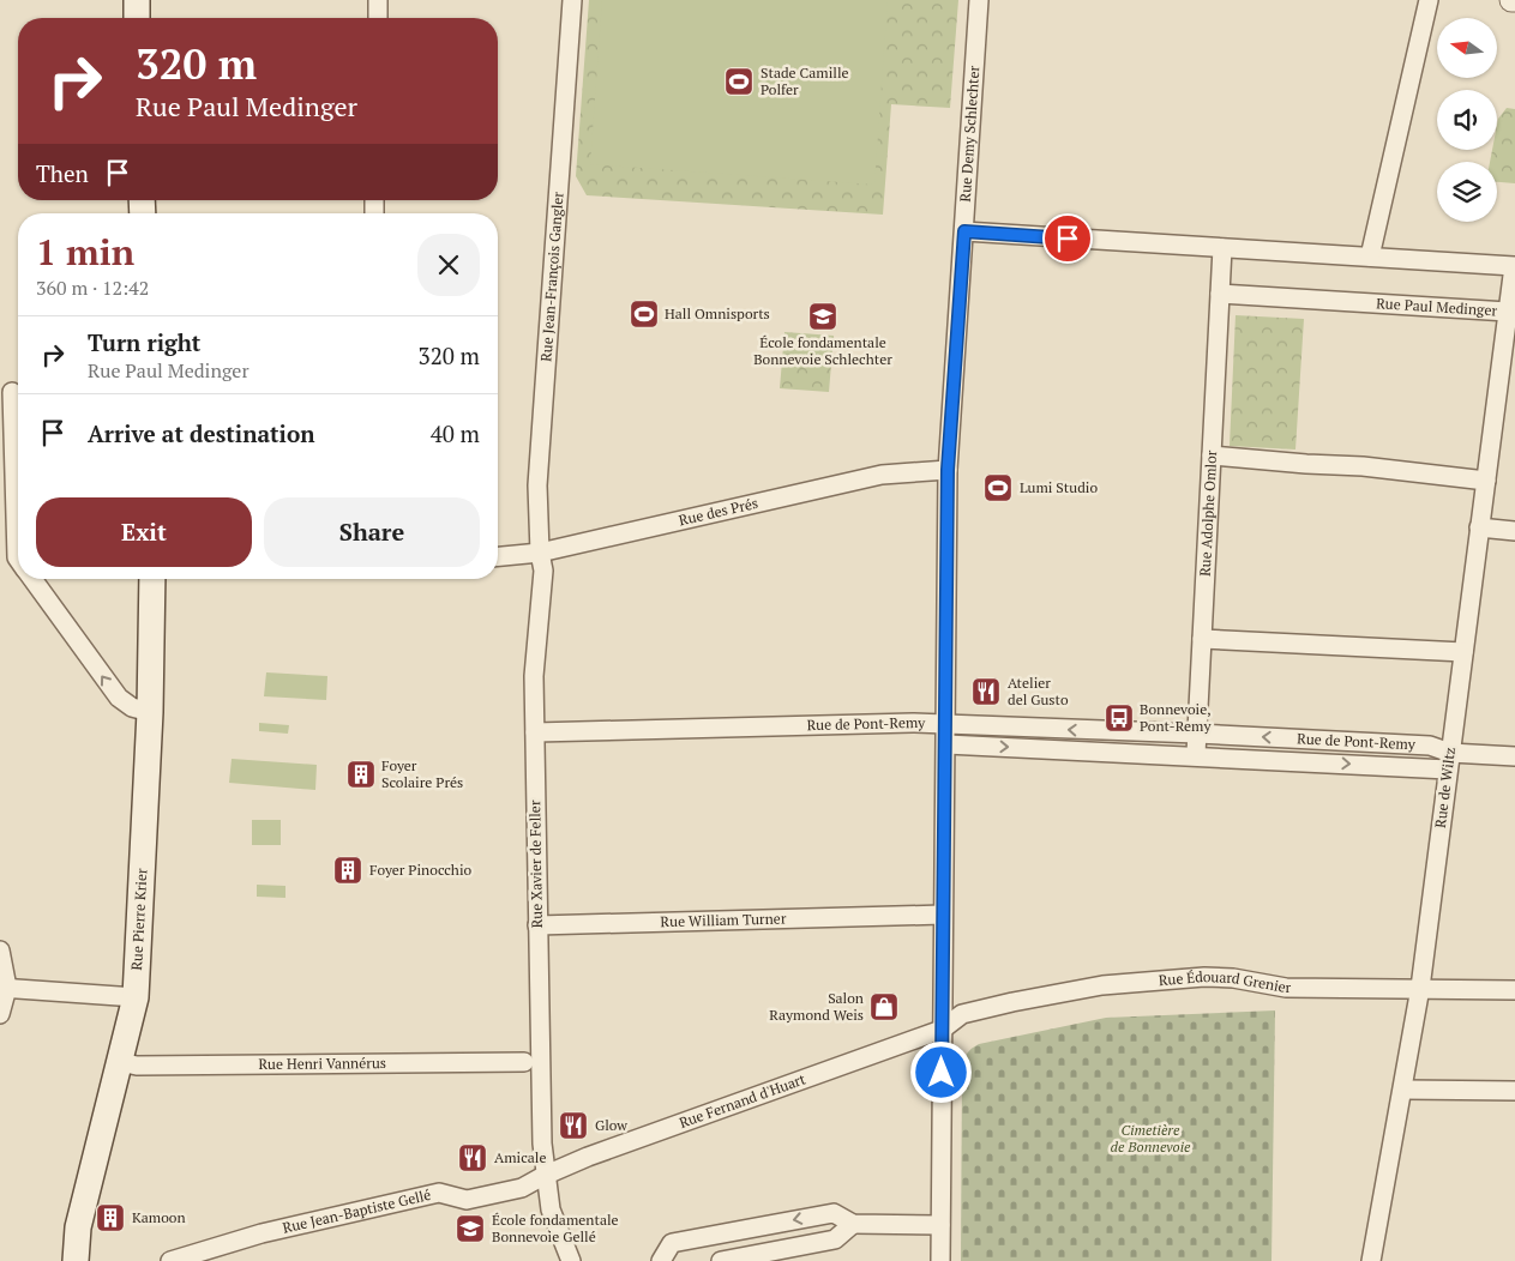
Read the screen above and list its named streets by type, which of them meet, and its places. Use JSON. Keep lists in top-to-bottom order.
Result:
{
  "streets": {
    "main road": ["Rue Pierre Krier"],
    "street": [
      "Rue Demy Schlechter",
      "Rue Jean-François Gangler",
      "Rue Paul Medinger",
      "Rue des Prés",
      "Rue Adolphe Omlor",
      "Rue de Pont-Remy",
      "Rue de Wiltz",
      "Rue Xavier de Feller",
      "Rue William Turner",
      "Rue Édouard Grenier",
      "Rue Henri Vannérus",
      "Rue Fernand d'Huart",
      "Rue Jean-Baptiste Gellé"
    ]
  },
  "crossings": [
    ["Rue Demy Schlechter", "Rue Paul Medinger"],
    ["Rue Demy Schlechter", "Rue des Prés"],
    ["Rue Demy Schlechter", "Rue de Pont-Remy"],
    ["Rue Demy Schlechter", "Rue William Turner"],
    ["Rue Demy Schlechter", "Rue Édouard Grenier"],
    ["Rue Demy Schlechter", "Rue Fernand d'Huart"],
    ["Rue Jean-François Gangler", "Rue des Prés"],
    ["Rue Jean-François Gangler", "Rue Xavier de Feller"],
    ["Rue Paul Medinger", "Rue Adolphe Omlor"],
    ["Rue Paul Medinger", "Rue de Wiltz"],
    ["Rue des Prés", "Rue Xavier de Feller"],
    ["Rue Adolphe Omlor", "Rue de Pont-Remy"],
    ["Rue de Pont-Remy", "Rue de Wiltz"],
    ["Rue de Pont-Remy", "Rue Xavier de Feller"],
    ["Rue de Wiltz", "Rue Édouard Grenier"],
    ["Rue Xavier de Feller", "Rue William Turner"],
    ["Rue Xavier de Feller", "Rue Fernand d'Huart"],
    ["Rue Xavier de Feller", "Rue Jean-Baptiste Gellé"],
    ["Rue Pierre Krier", "Rue Henri Vannérus"],
    ["Rue Édouard Grenier", "Rue Fernand d'Huart"],
    ["Rue Fernand d'Huart", "Rue Jean-Baptiste Gellé"]
  ],
  "parks": ["Cimetière de Bonnevoie"],
  "places": {
    "sports": ["Stade Camille Polfer", "Hall Omnisports", "Lumi Studio"],
    "school or university": ["École fondamentale Bonnevoie Schlechter", "École fondamentale Bonnevoie Gellé"],
    "restaurant": ["Atelier del Gusto", "Glow", "Amicale"],
    "bus stop": ["Bonnevoie, Pont-Remy"],
    "building": ["Foyer Scolaire Prés", "Foyer Pinocchio", "Kamoon"],
    "shop": ["Salon Raymond Weis"]
  },
  "north": "left",
  "page": {
    "turn": ["320 m", "Rue Paul Medinger"],
    "then": "Then",
    "heading": ["1 min", "360 m · 12:42"],
    "list": [
      {
        "name": "Turn right",
        "note": "Rue Paul Medinger",
        "value": "320 m"
      },
      {
        "name": "Arrive at destination",
        "value": "40 m"
      }
    ],
    "buttons": ["Exit", "Share"]
  }
}
